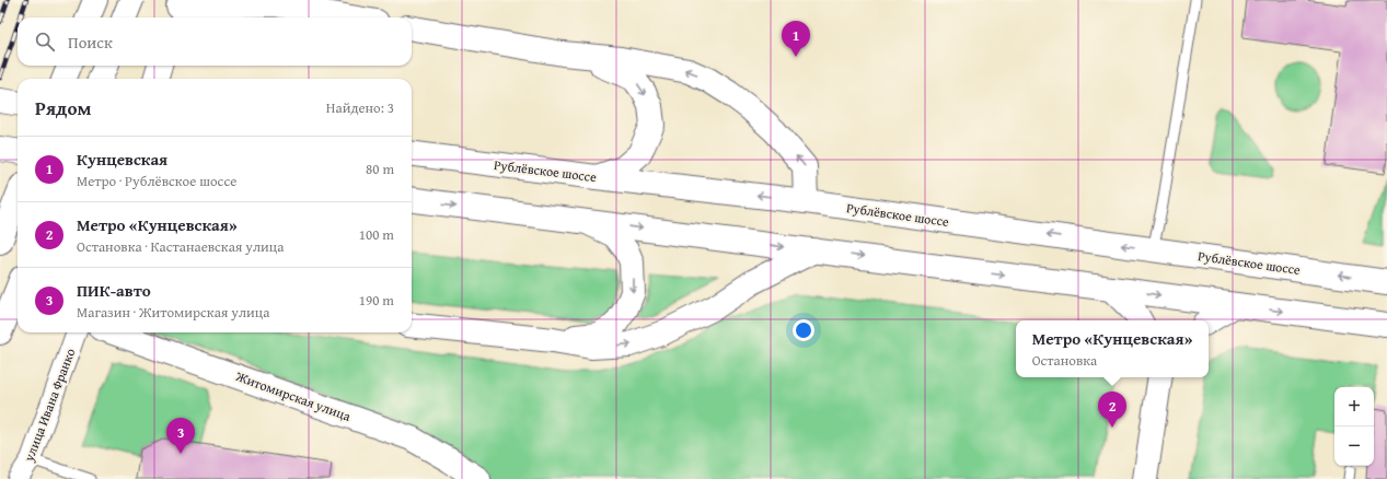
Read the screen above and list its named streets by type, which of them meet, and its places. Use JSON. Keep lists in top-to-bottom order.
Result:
{
  "streets": {
    "main road": ["Рублёвское шоссе", "Житомирская улица"],
    "street": ["улица Ивана Франко"]
  },
  "page": {
    "search": "Поиск",
    "pins": ["1", "2", "3"],
    "heading": ["Рядом", "Найдено: 3"],
    "list": [
      {
        "mark": "1",
        "name": "Кунцевская",
        "note": "Метро · Рублёвское шоссе",
        "value": "80 m"
      },
      {
        "mark": "2",
        "name": "Метро «Кунцевская»",
        "note": "Остановка · Кастанаевская улица",
        "value": "100 m"
      },
      {
        "mark": "3",
        "name": "ПИК-авто",
        "note": "Магазин · Житомирская улица",
        "value": "190 m"
      }
    ],
    "popup": ["Метро «Кунцевская»", "Остановка"],
    "map_buttons": ["+", "−"]
  }
}
